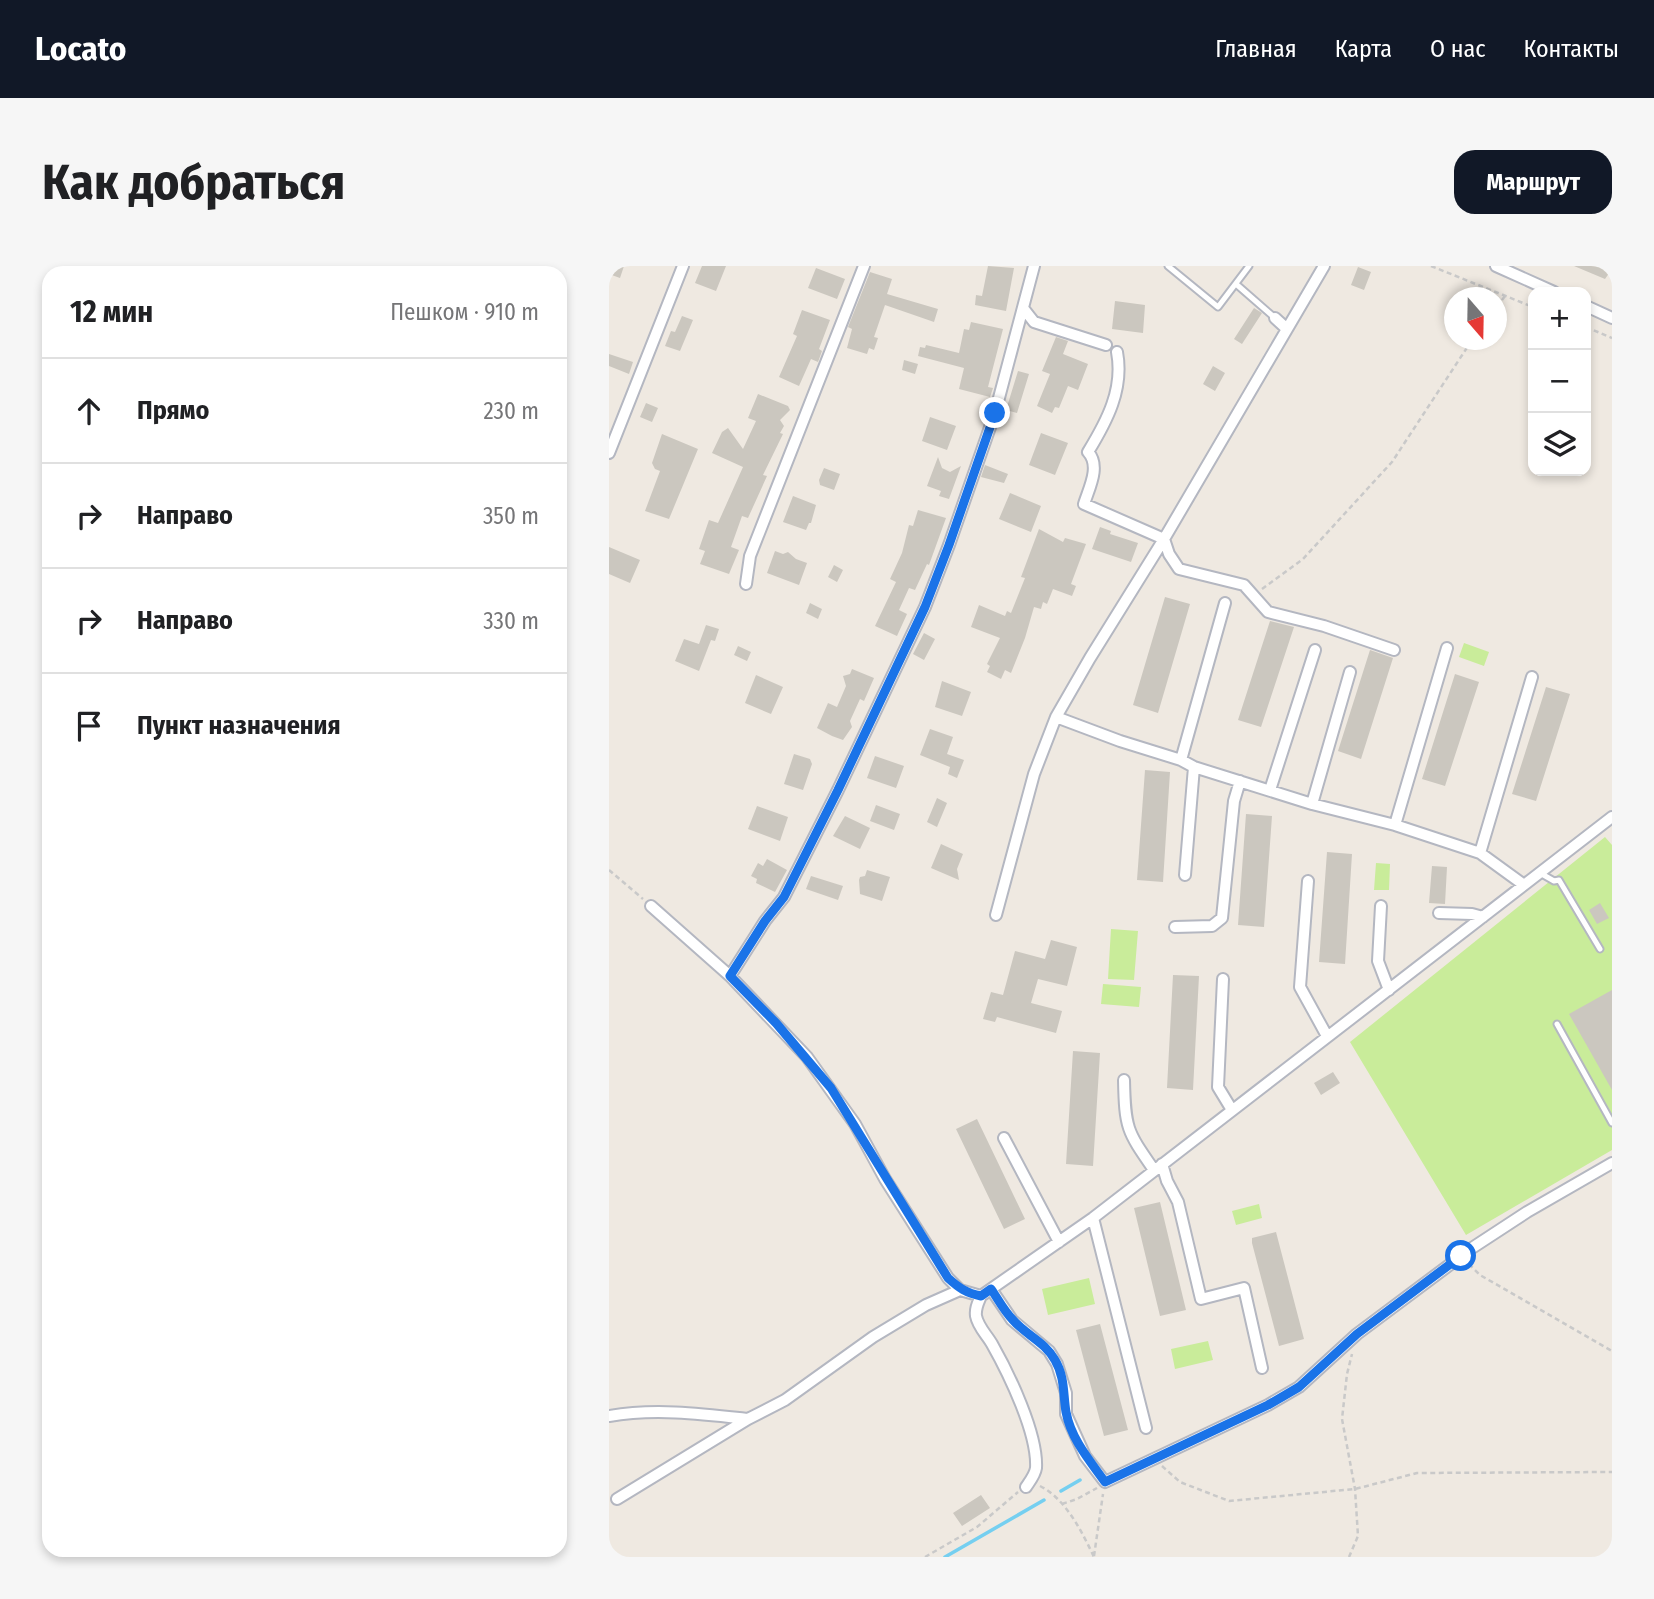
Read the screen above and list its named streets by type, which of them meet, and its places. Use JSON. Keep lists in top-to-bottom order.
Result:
{
  "north": "bottom",
  "page": {
    "header": "Locato",
    "nav": [
      "Главная",
      "Карта",
      "О нас",
      "Контакты"
    ],
    "buttons": "Маршрут",
    "title": "Как добраться",
    "heading": ["12 мин", "Пешком · 910 m"],
    "map_buttons": ["+", "−"],
    "list": [
      ["Прямо", "230 m"],
      ["Направо", "350 m"],
      ["Направо", "330 m"],
      "Пункт назначения"
    ]
  }
}
